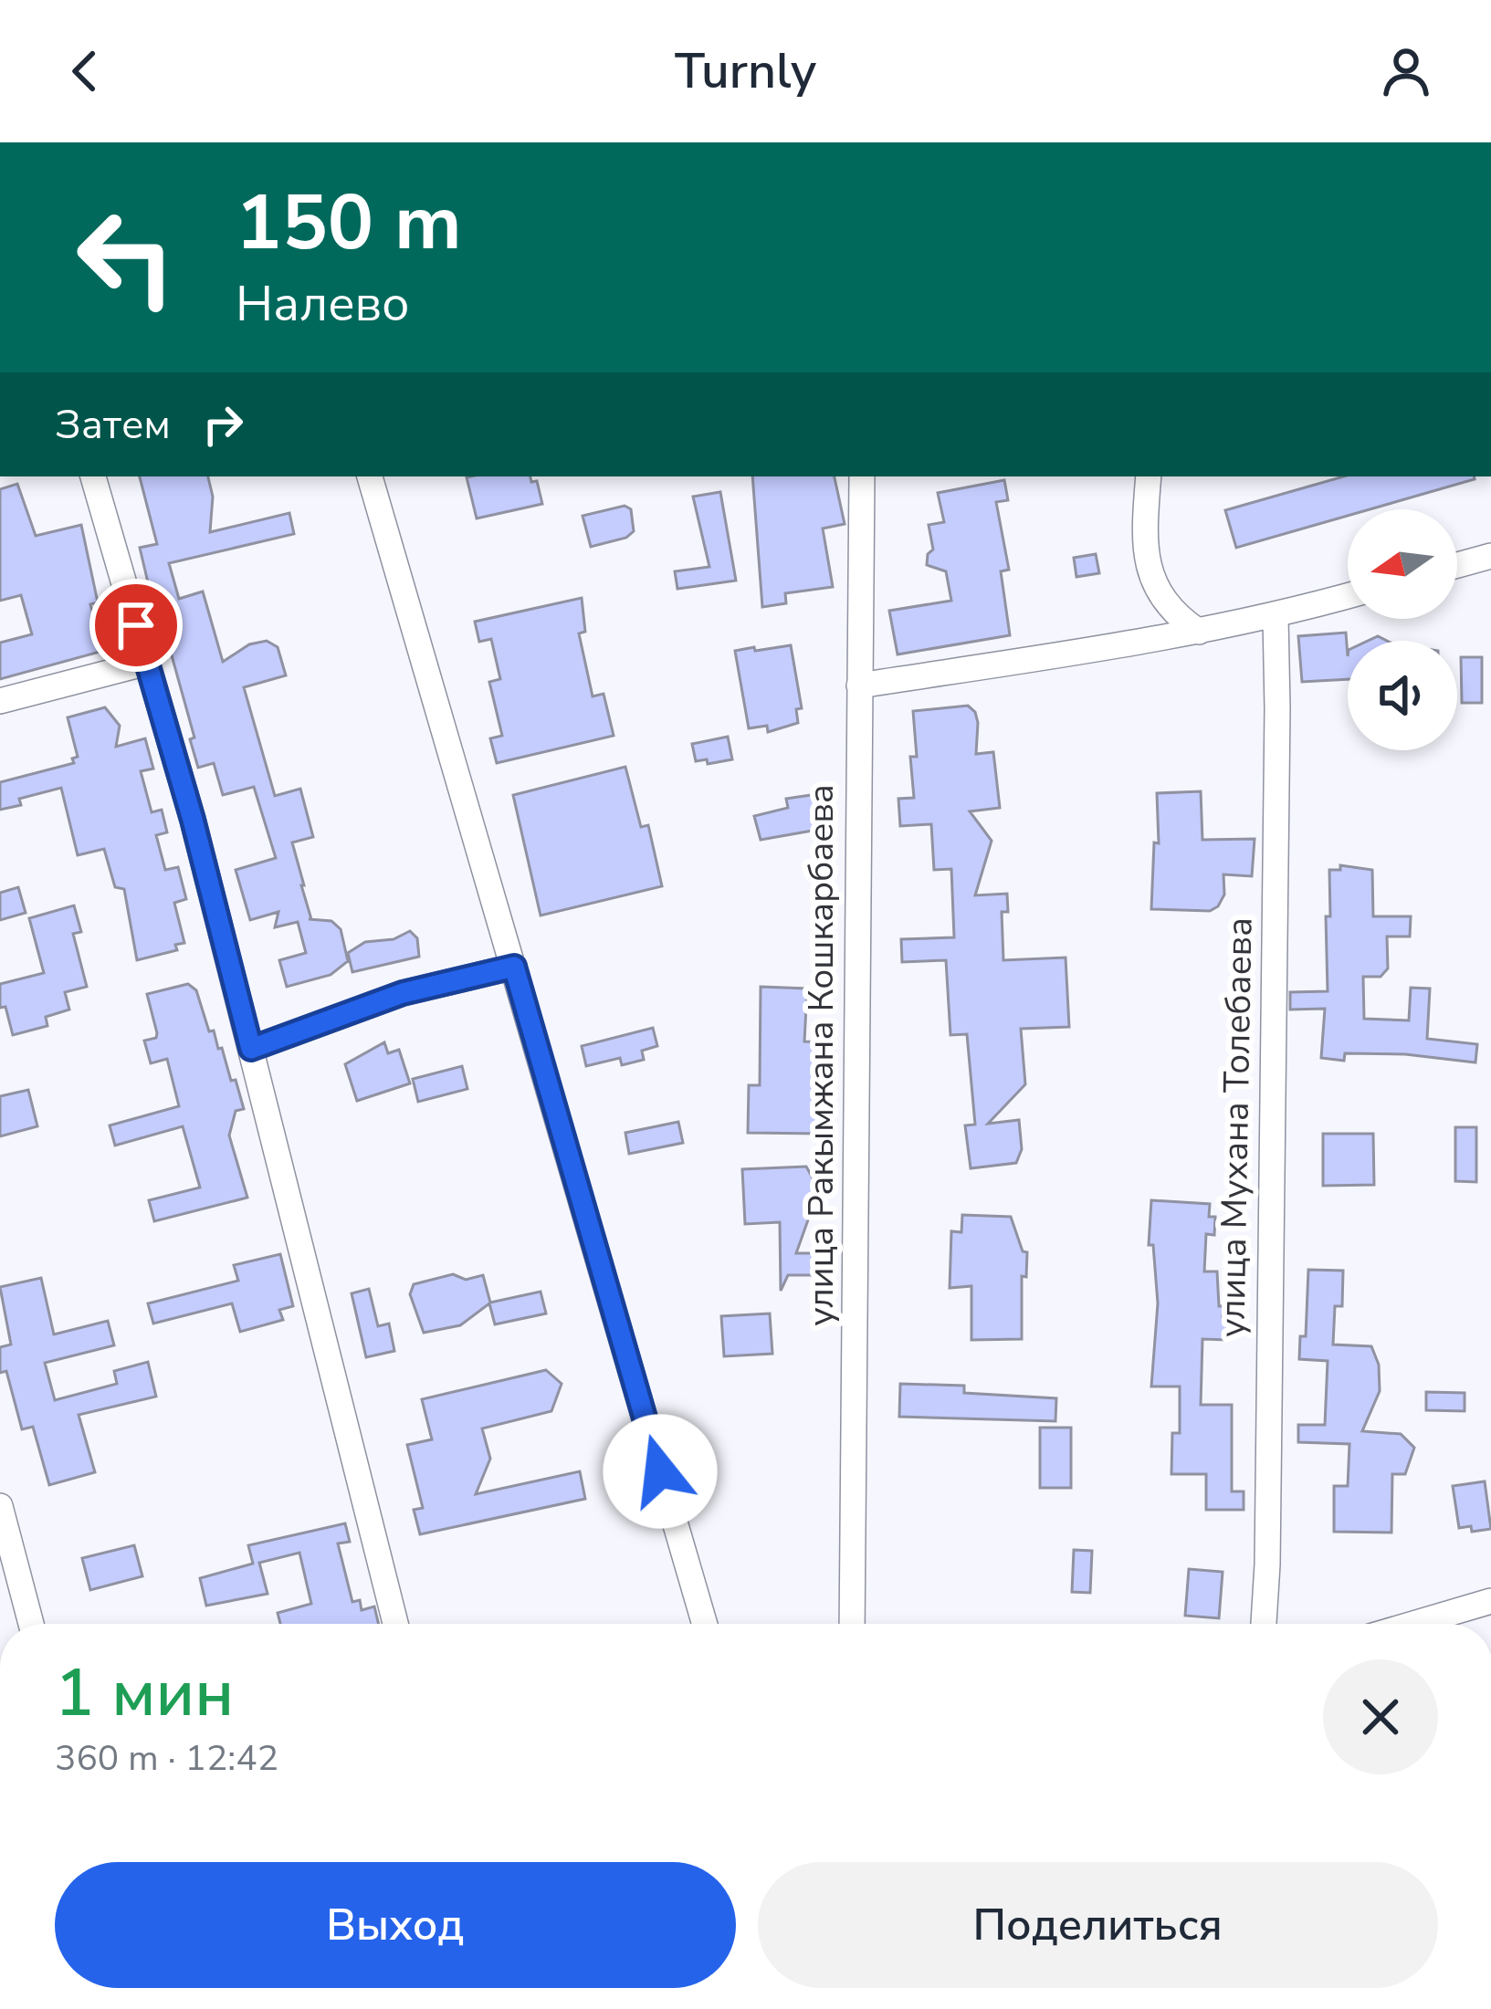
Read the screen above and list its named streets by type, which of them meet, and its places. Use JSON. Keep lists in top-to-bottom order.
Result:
{
  "streets": {
    "street": ["улица Ракымжана Кошкарбаева", "улица Мухана Толебаева"]
  },
  "north": "left",
  "page": {
    "header": "Turnly",
    "turn": ["150 m", "Налево"],
    "then": "Затем",
    "heading": ["1 мин", "360 m · 12:42"],
    "buttons": ["Выход", "Поделиться"]
  }
}
